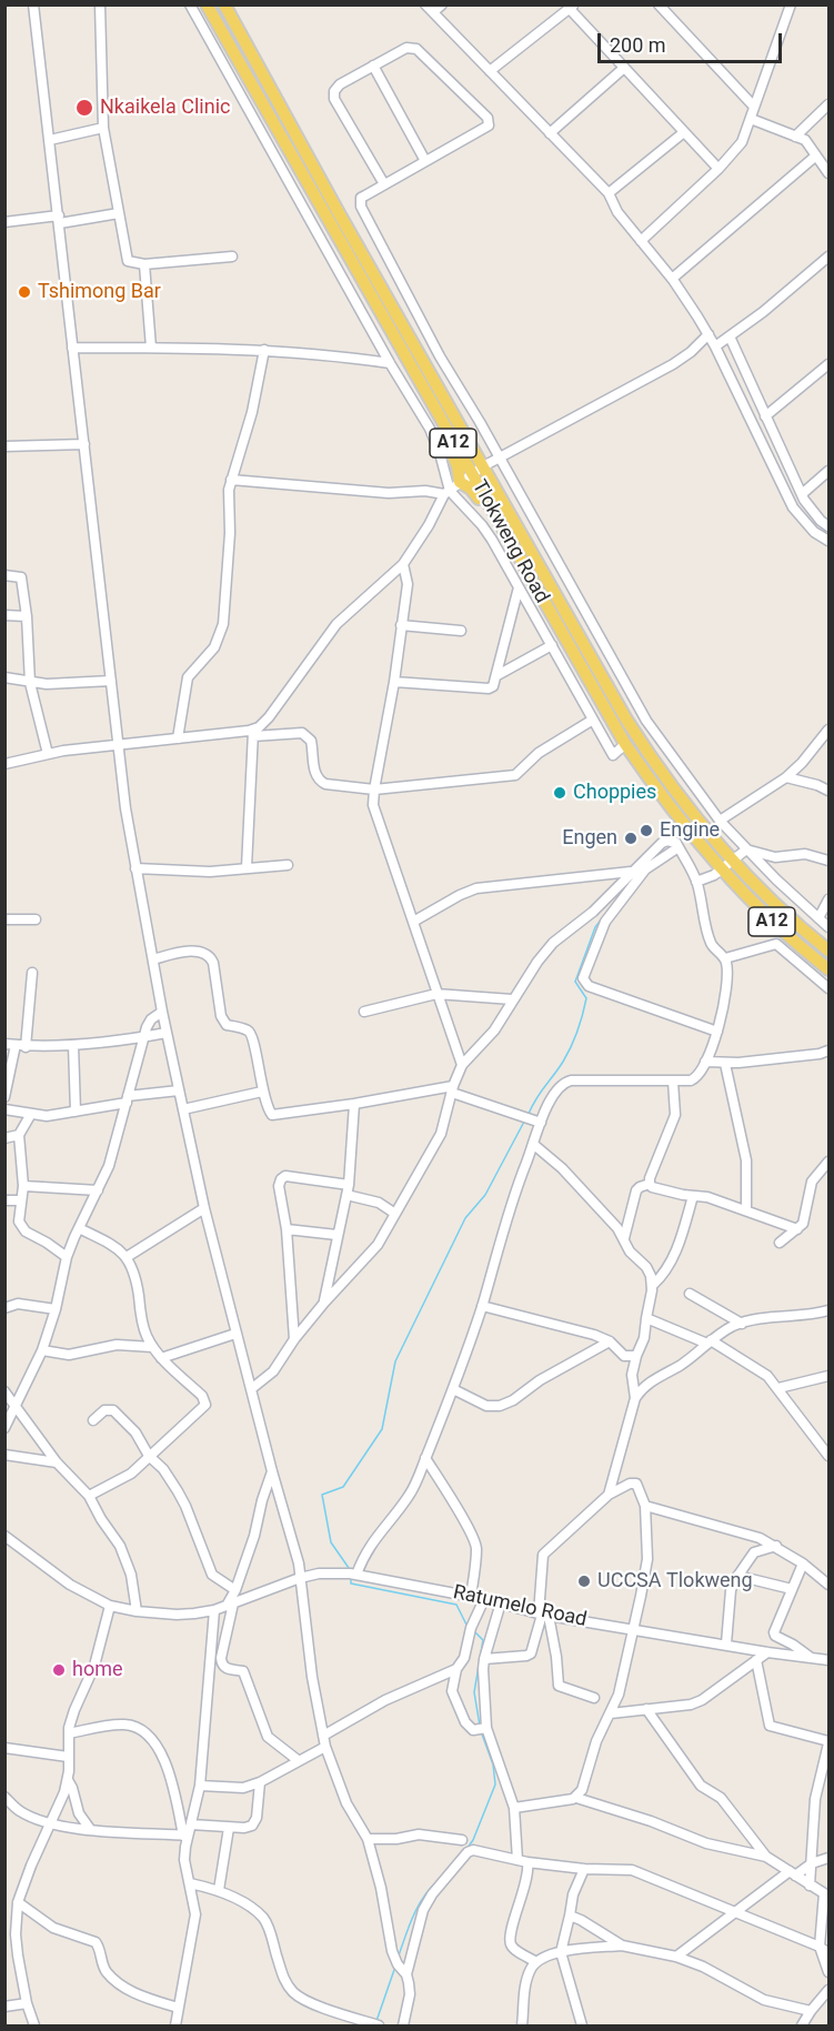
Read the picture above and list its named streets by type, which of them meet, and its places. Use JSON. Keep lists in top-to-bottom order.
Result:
{
  "streets": {
    "main road": ["A12", "Tlokweng Road"],
    "street": ["Ratumelo Road"]
  },
  "places": [
    "Nkaikela Clinic",
    "Tshimong Bar",
    "Choppies",
    "Engine",
    "Engen",
    "UCCSA Tlokweng",
    "home"
  ],
  "scale_bar": "200 m"
}
